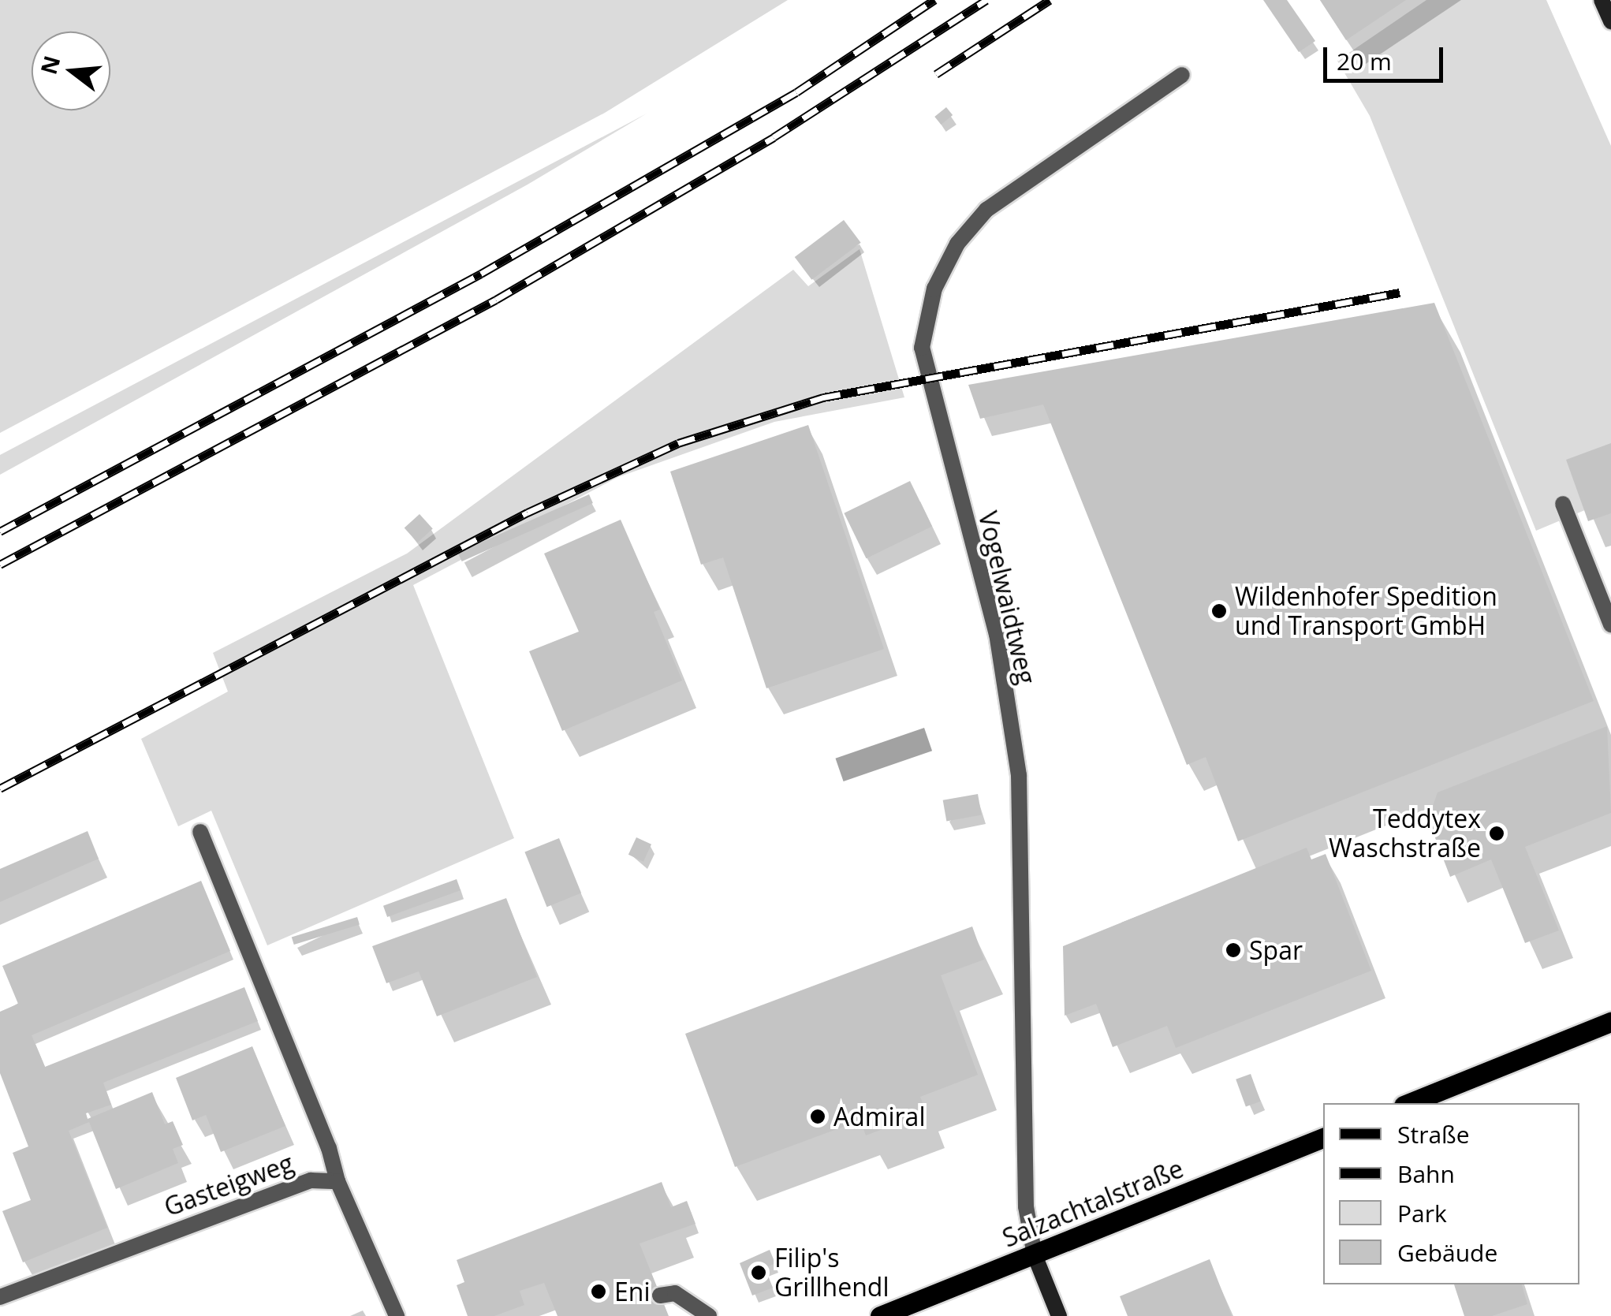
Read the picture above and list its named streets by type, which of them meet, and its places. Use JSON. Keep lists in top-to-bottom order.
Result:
{
  "streets": {
    "main road": ["Salzachtalstraße"],
    "street": ["Vogelwaidtweg", "Gasteigweg"]
  },
  "crossings": [
    ["Vogelwaidtweg", "Salzachtalstraße"]
  ],
  "places": [
    "Wildenhofer Spedition und Transport GmbH",
    "Teddytex Waschstraße",
    "Spar",
    "Admiral",
    "Filip's Grillhendl",
    "Eni"
  ],
  "legend": [
    "Straße",
    "Bahn",
    "Park",
    "Gebäude"
  ],
  "scale_bar": "20 m",
  "north": "left"
}
